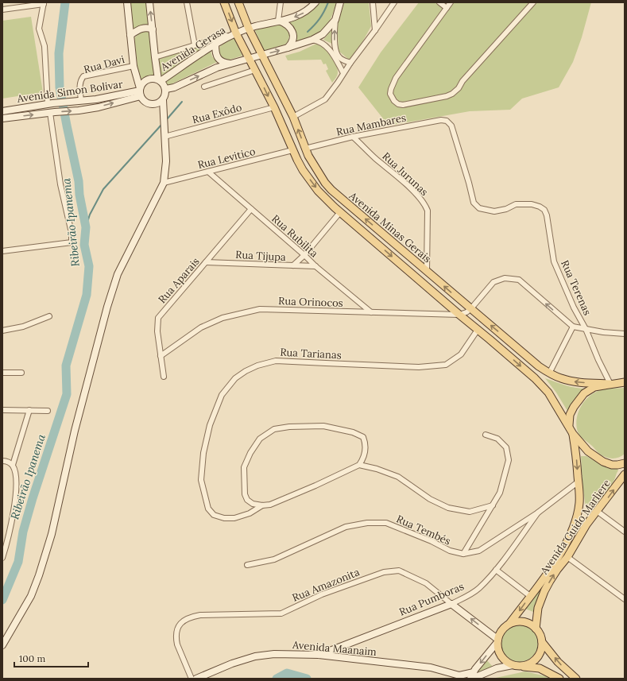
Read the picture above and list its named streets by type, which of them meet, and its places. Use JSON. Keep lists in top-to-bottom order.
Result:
{
  "streets": {
    "main road": [
      "Avenida Gerasa",
      "Avenida Simon Bolivar",
      "Avenida Minas Gerais",
      "Avenida Guido Marliere",
      "Rua Amazonita",
      "Rua Pumboras",
      "Avenida Maanaim"
    ],
    "street": [
      "Rua Davi",
      "Rua Exôdo",
      "Rua Mambares",
      "Rua Levitico",
      "Rua Jurunas",
      "Rua Rubilita",
      "Rua Tijupa",
      "Rua Aparais",
      "Rua Terenas",
      "Rua Orinocos",
      "Rua Tarianas",
      "Rua Tembés"
    ]
  },
  "crossings": [
    ["Avenida Gerasa", "Avenida Simon Bolivar"],
    ["Avenida Gerasa", "Avenida Minas Gerais"],
    ["Rua Davi", "Avenida Simon Bolivar"],
    ["Rua Exôdo", "Avenida Minas Gerais"],
    ["Rua Mambares", "Rua Jurunas"],
    ["Rua Mambares", "Avenida Minas Gerais"],
    ["Rua Mambares", "Rua Terenas"],
    ["Rua Levitico", "Avenida Minas Gerais"],
    ["Rua Levitico", "Rua Rubilita"],
    ["Rua Jurunas", "Avenida Minas Gerais"],
    ["Avenida Minas Gerais", "Rua Terenas"],
    ["Avenida Minas Gerais", "Rua Orinocos"],
    ["Avenida Minas Gerais", "Rua Tarianas"],
    ["Avenida Minas Gerais", "Avenida Guido Marliere"],
    ["Rua Rubilita", "Rua Tijupa"],
    ["Rua Rubilita", "Rua Aparais"],
    ["Rua Rubilita", "Rua Orinocos"],
    ["Rua Tijupa", "Rua Aparais"],
    ["Rua Aparais", "Rua Orinocos"],
    ["Avenida Guido Marliere", "Rua Tembés"],
    ["Avenida Guido Marliere", "Rua Amazonita"],
    ["Rua Tembés", "Rua Pumboras"],
    ["Rua Amazonita", "Rua Pumboras"],
    ["Rua Pumboras", "Avenida Maanaim"]
  ],
  "water": ["Ribeirão Ipanema"],
  "scale_bar": "100 m"
}
